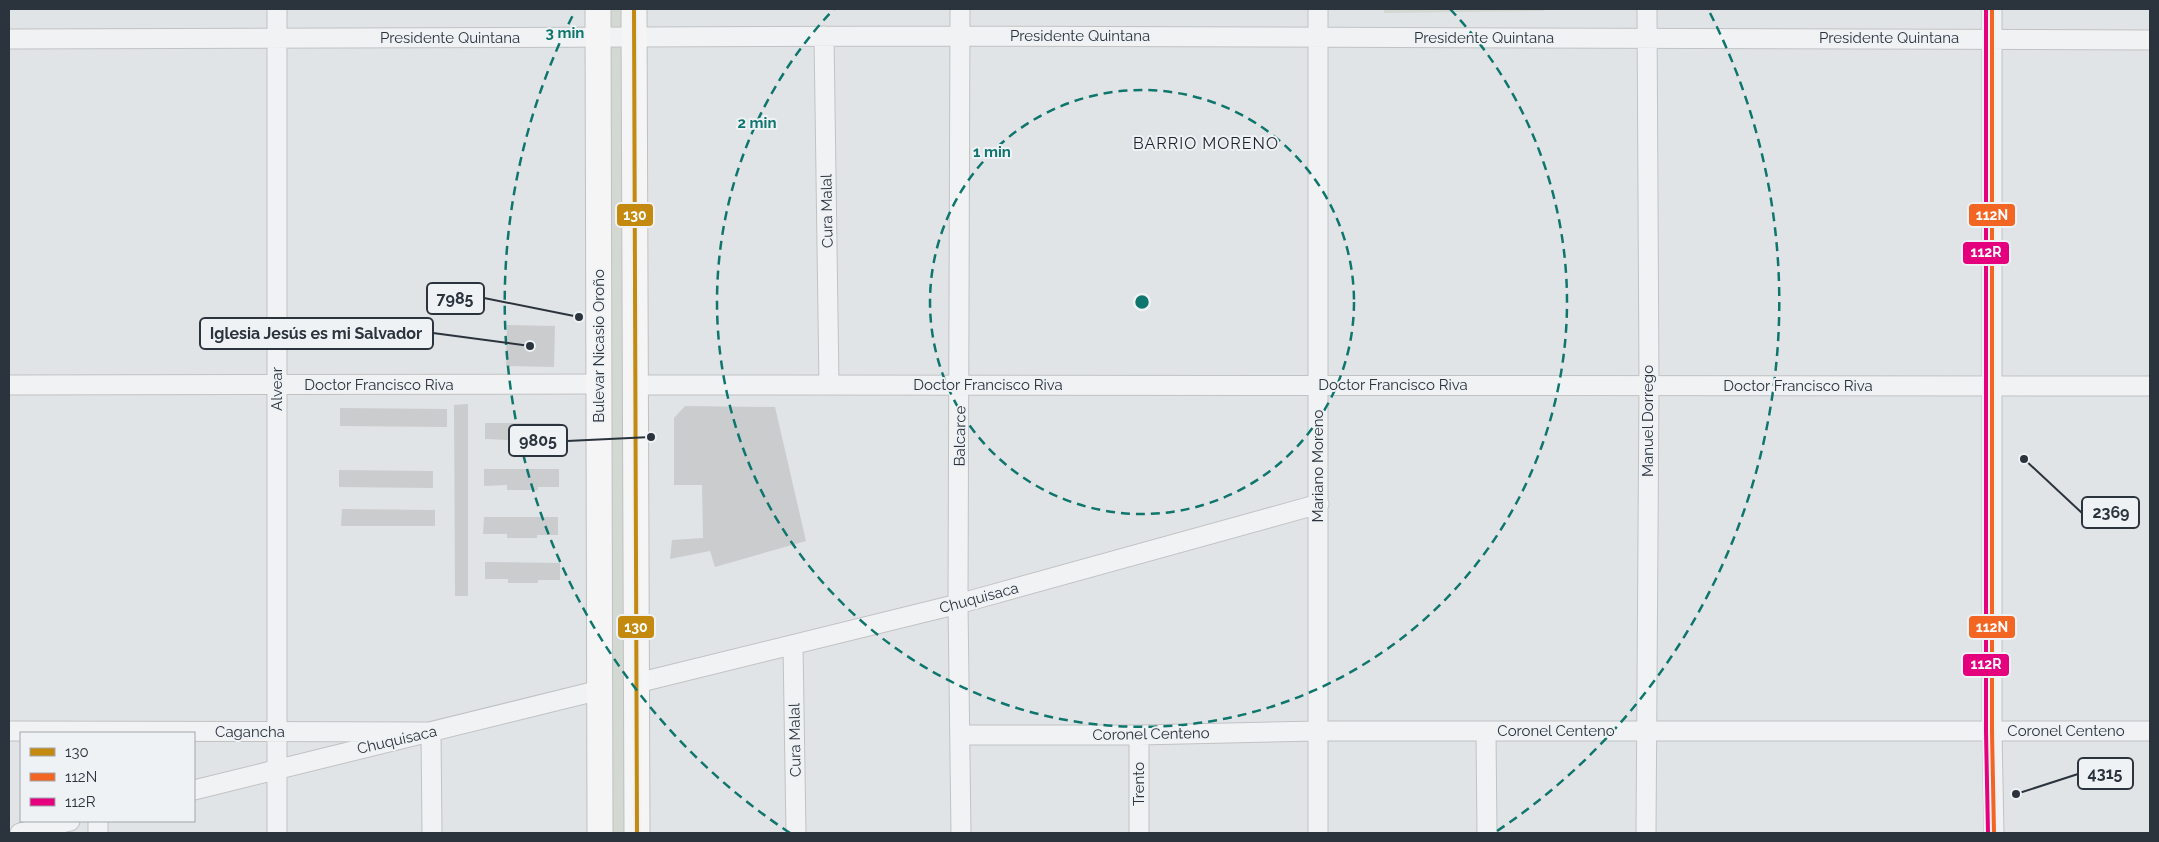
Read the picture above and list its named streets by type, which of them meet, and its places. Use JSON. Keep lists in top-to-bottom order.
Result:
{
  "streets": {
    "main road": ["Bulevar Nicasio Oroño"],
    "street": [
      "Presidente Quintana",
      "Cura Malal",
      "Doctor Francisco Riva",
      "Alvear",
      "Manuel Dorrego",
      "Balcarce",
      "Mariano Moreno",
      "Chuquisaca",
      "Coronel Centeno",
      "Cagancha",
      "Trento"
    ]
  },
  "crossings": [
    ["Presidente Quintana", "Cura Malal"],
    ["Presidente Quintana", "Bulevar Nicasio Oroño"],
    ["Presidente Quintana", "Alvear"],
    ["Presidente Quintana", "Manuel Dorrego"],
    ["Presidente Quintana", "Balcarce"],
    ["Presidente Quintana", "Mariano Moreno"],
    ["Cura Malal", "Doctor Francisco Riva"],
    ["Cura Malal", "Chuquisaca"],
    ["Bulevar Nicasio Oroño", "Doctor Francisco Riva"],
    ["Bulevar Nicasio Oroño", "Chuquisaca"],
    ["Doctor Francisco Riva", "Alvear"],
    ["Doctor Francisco Riva", "Manuel Dorrego"],
    ["Doctor Francisco Riva", "Balcarce"],
    ["Doctor Francisco Riva", "Mariano Moreno"],
    ["Alvear", "Chuquisaca"],
    ["Alvear", "Cagancha"],
    ["Manuel Dorrego", "Coronel Centeno"],
    ["Balcarce", "Chuquisaca"],
    ["Balcarce", "Coronel Centeno"],
    ["Mariano Moreno", "Chuquisaca"],
    ["Mariano Moreno", "Coronel Centeno"],
    ["Chuquisaca", "Cagancha"],
    ["Coronel Centeno", "Trento"]
  ],
  "districts": ["BARRIO MORENO"],
  "places": [
    "7985",
    "Iglesia Jesús es mi Salvador",
    "9805",
    "2369",
    "4315"
  ],
  "lines": ["transit line 130", "transit line 112N", "transit line 112R"],
  "legend": ["130", "112N", "112R"],
  "rings": ["3 min", "2 min", "1 min"]
}
